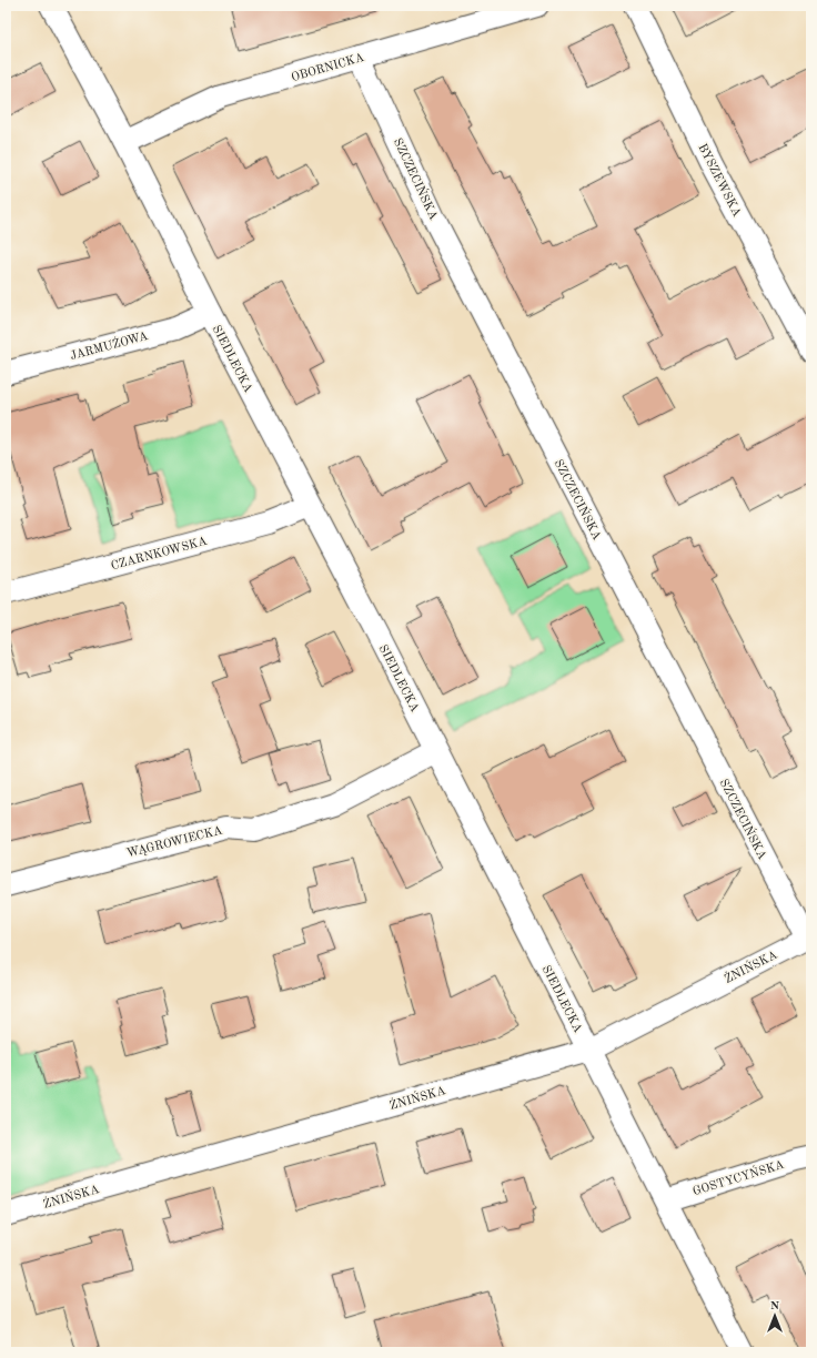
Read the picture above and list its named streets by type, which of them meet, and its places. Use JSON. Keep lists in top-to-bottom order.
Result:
{
  "streets": {
    "street": [
      "OBORNICKA",
      "SZCZECIŃSKA",
      "BYSZEWSKA",
      "JARMUŻOWA",
      "SIEDLECKA",
      "CZARNKOWSKA",
      "WĄGROWIECKA",
      "ŻNIŃSKA",
      "GOSTYCYŃSKA"
    ]
  },
  "crossings": [
    ["OBORNICKA", "SZCZECIŃSKA"],
    ["OBORNICKA", "SIEDLECKA"],
    ["SZCZECIŃSKA", "ŻNIŃSKA"],
    ["JARMUŻOWA", "SIEDLECKA"],
    ["SIEDLECKA", "CZARNKOWSKA"],
    ["SIEDLECKA", "WĄGROWIECKA"],
    ["SIEDLECKA", "ŻNIŃSKA"],
    ["SIEDLECKA", "GOSTYCYŃSKA"]
  ],
  "north": "top"
}
